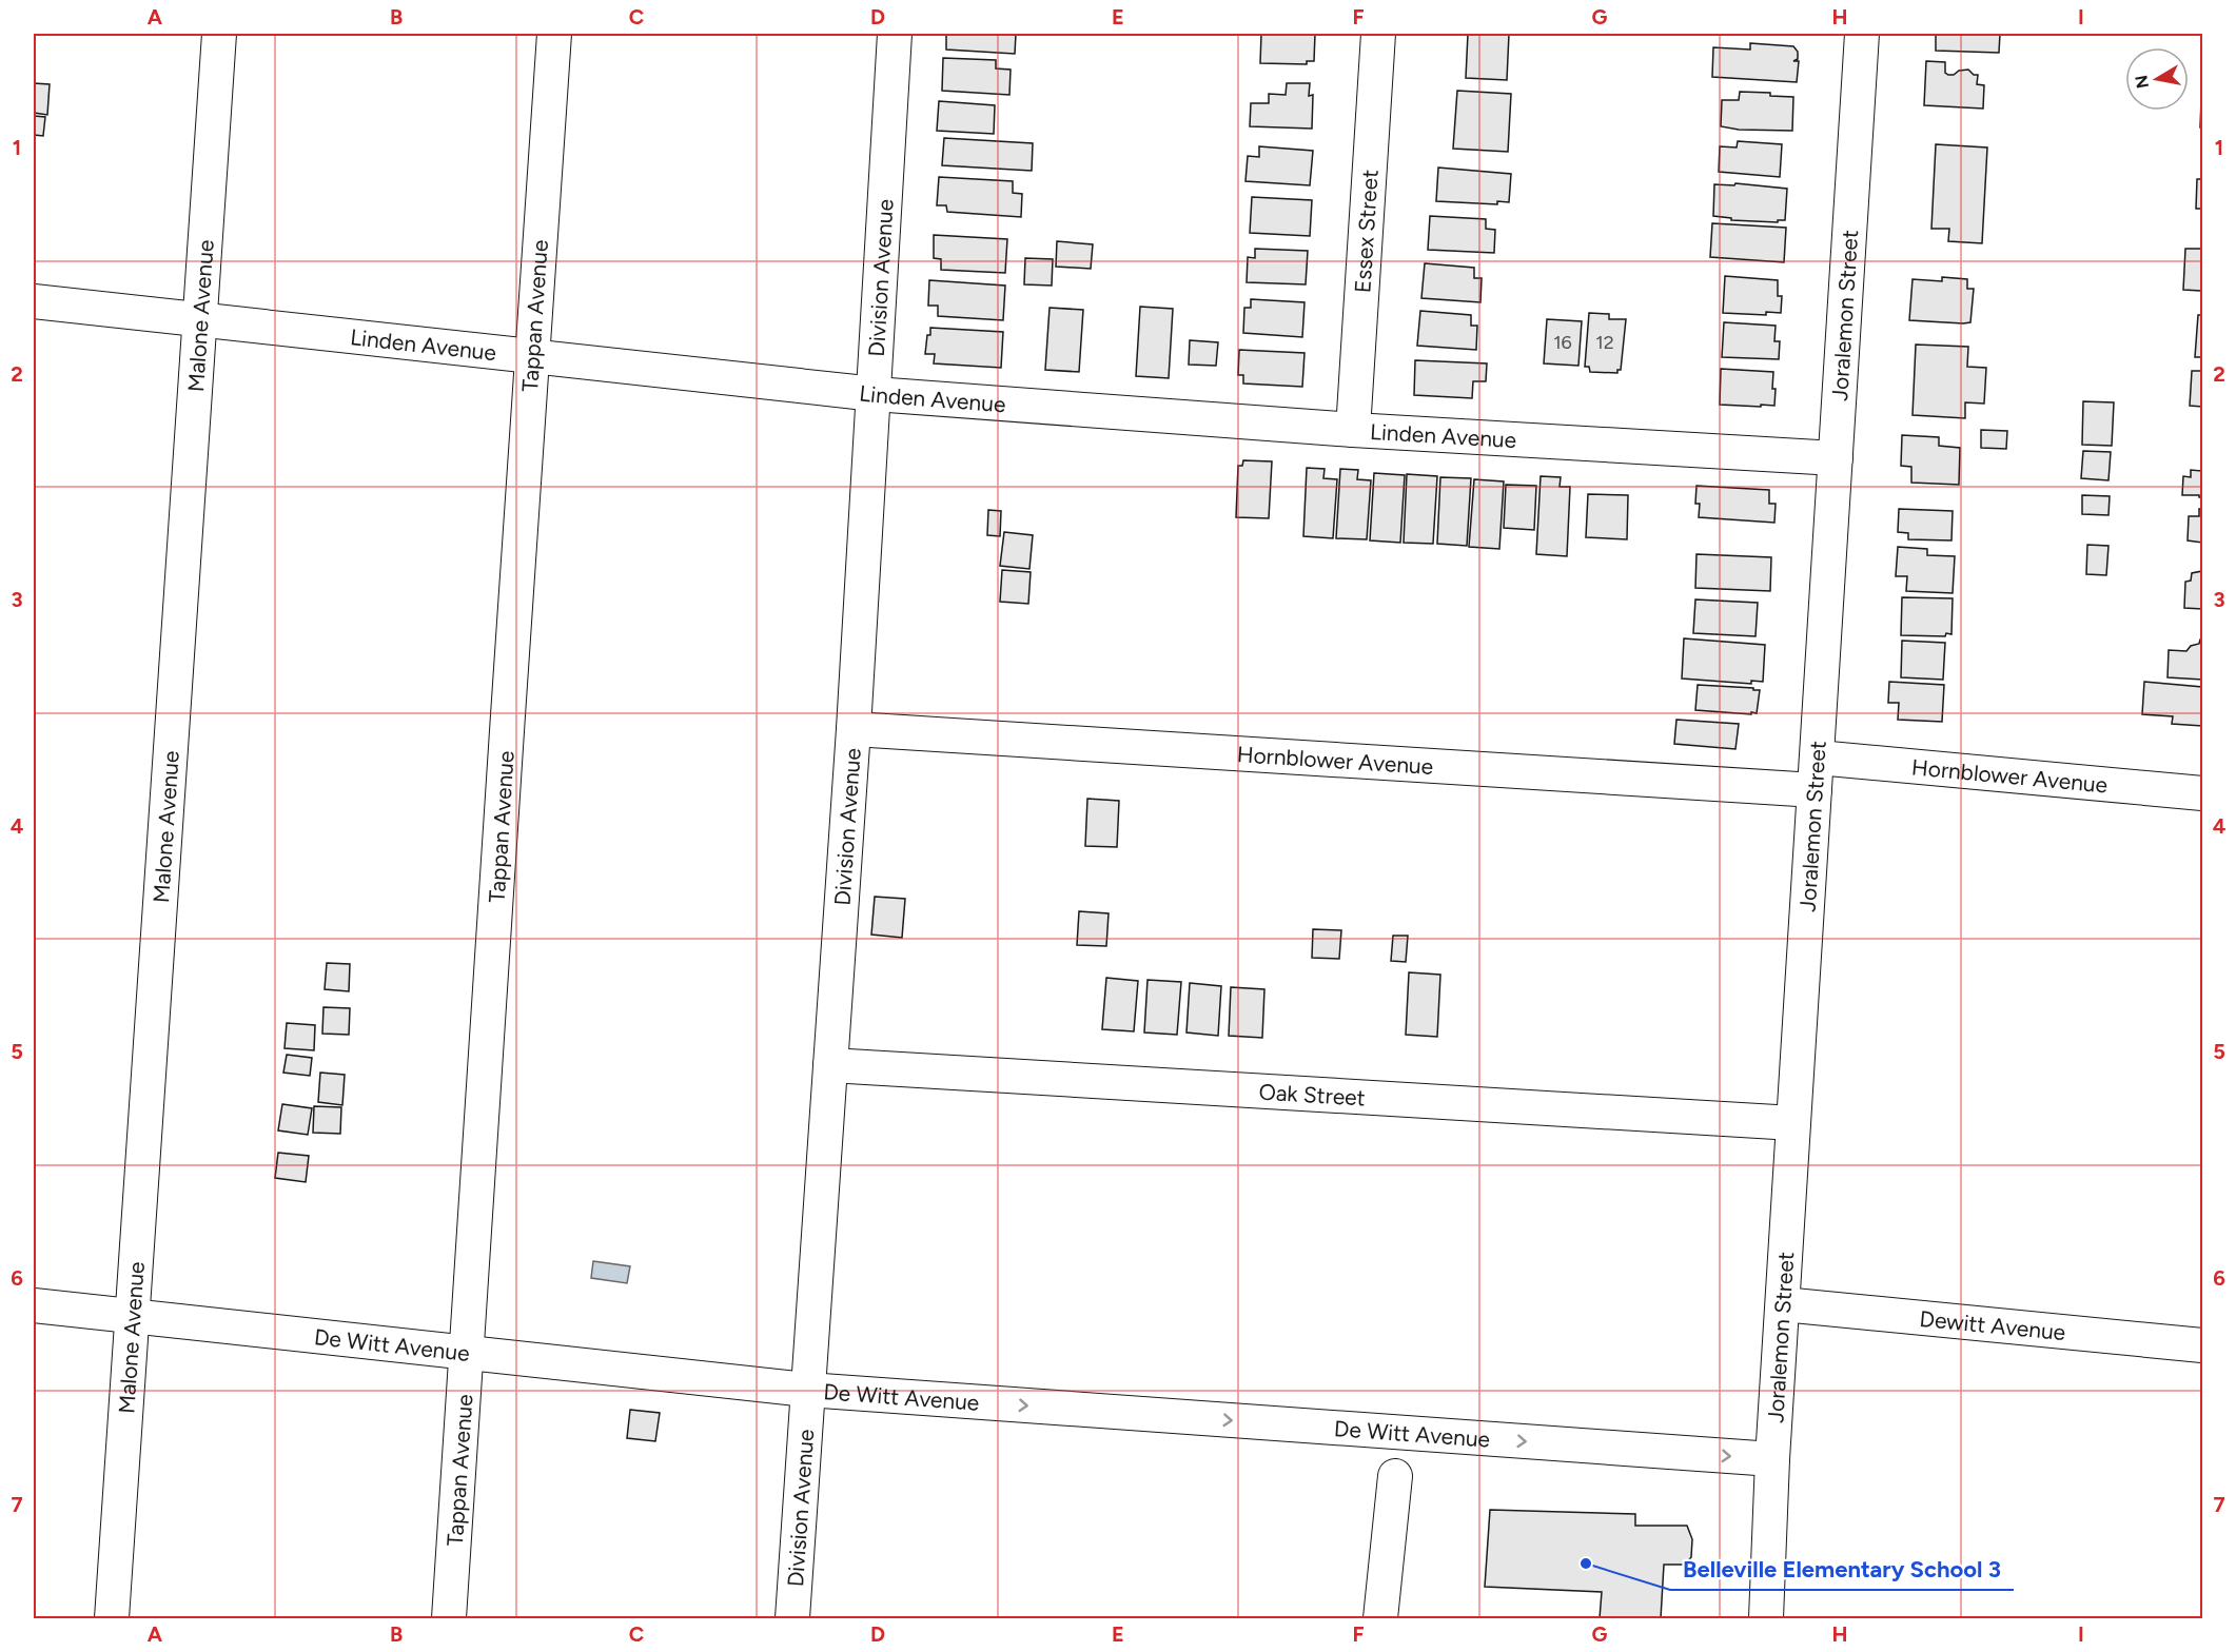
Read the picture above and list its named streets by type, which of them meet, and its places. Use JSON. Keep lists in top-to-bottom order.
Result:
{
  "streets": {
    "street": [
      "Essex Street",
      "Division Avenue",
      "Malone Avenue",
      "Tappan Avenue",
      "Joralemon Street",
      "Linden Avenue",
      "Hornblower Avenue",
      "Oak Street",
      "Dewitt Avenue",
      "De Witt Avenue"
    ]
  },
  "crossings": [
    ["Essex Street", "Linden Avenue"],
    ["Division Avenue", "Linden Avenue"],
    ["Division Avenue", "Hornblower Avenue"],
    ["Division Avenue", "Oak Street"],
    ["Division Avenue", "De Witt Avenue"],
    ["Malone Avenue", "Linden Avenue"],
    ["Malone Avenue", "De Witt Avenue"],
    ["Tappan Avenue", "Linden Avenue"],
    ["Tappan Avenue", "De Witt Avenue"],
    ["Joralemon Street", "Linden Avenue"],
    ["Joralemon Street", "Hornblower Avenue"],
    ["Joralemon Street", "Oak Street"],
    ["Joralemon Street", "Dewitt Avenue"],
    ["Joralemon Street", "De Witt Avenue"]
  ],
  "one_way": ["De Witt Avenue"],
  "places": ["Belleville Elementary School 3"],
  "house_numbers": ["16", "12"],
  "north": "left",
  "grid": {
    "columns": [
      "A",
      "B",
      "C",
      "D",
      "E",
      "F",
      "G",
      "H",
      "I"
    ],
    "rows": [
      "1",
      "2",
      "3",
      "4",
      "5",
      "6",
      "7"
    ]
  }
}
